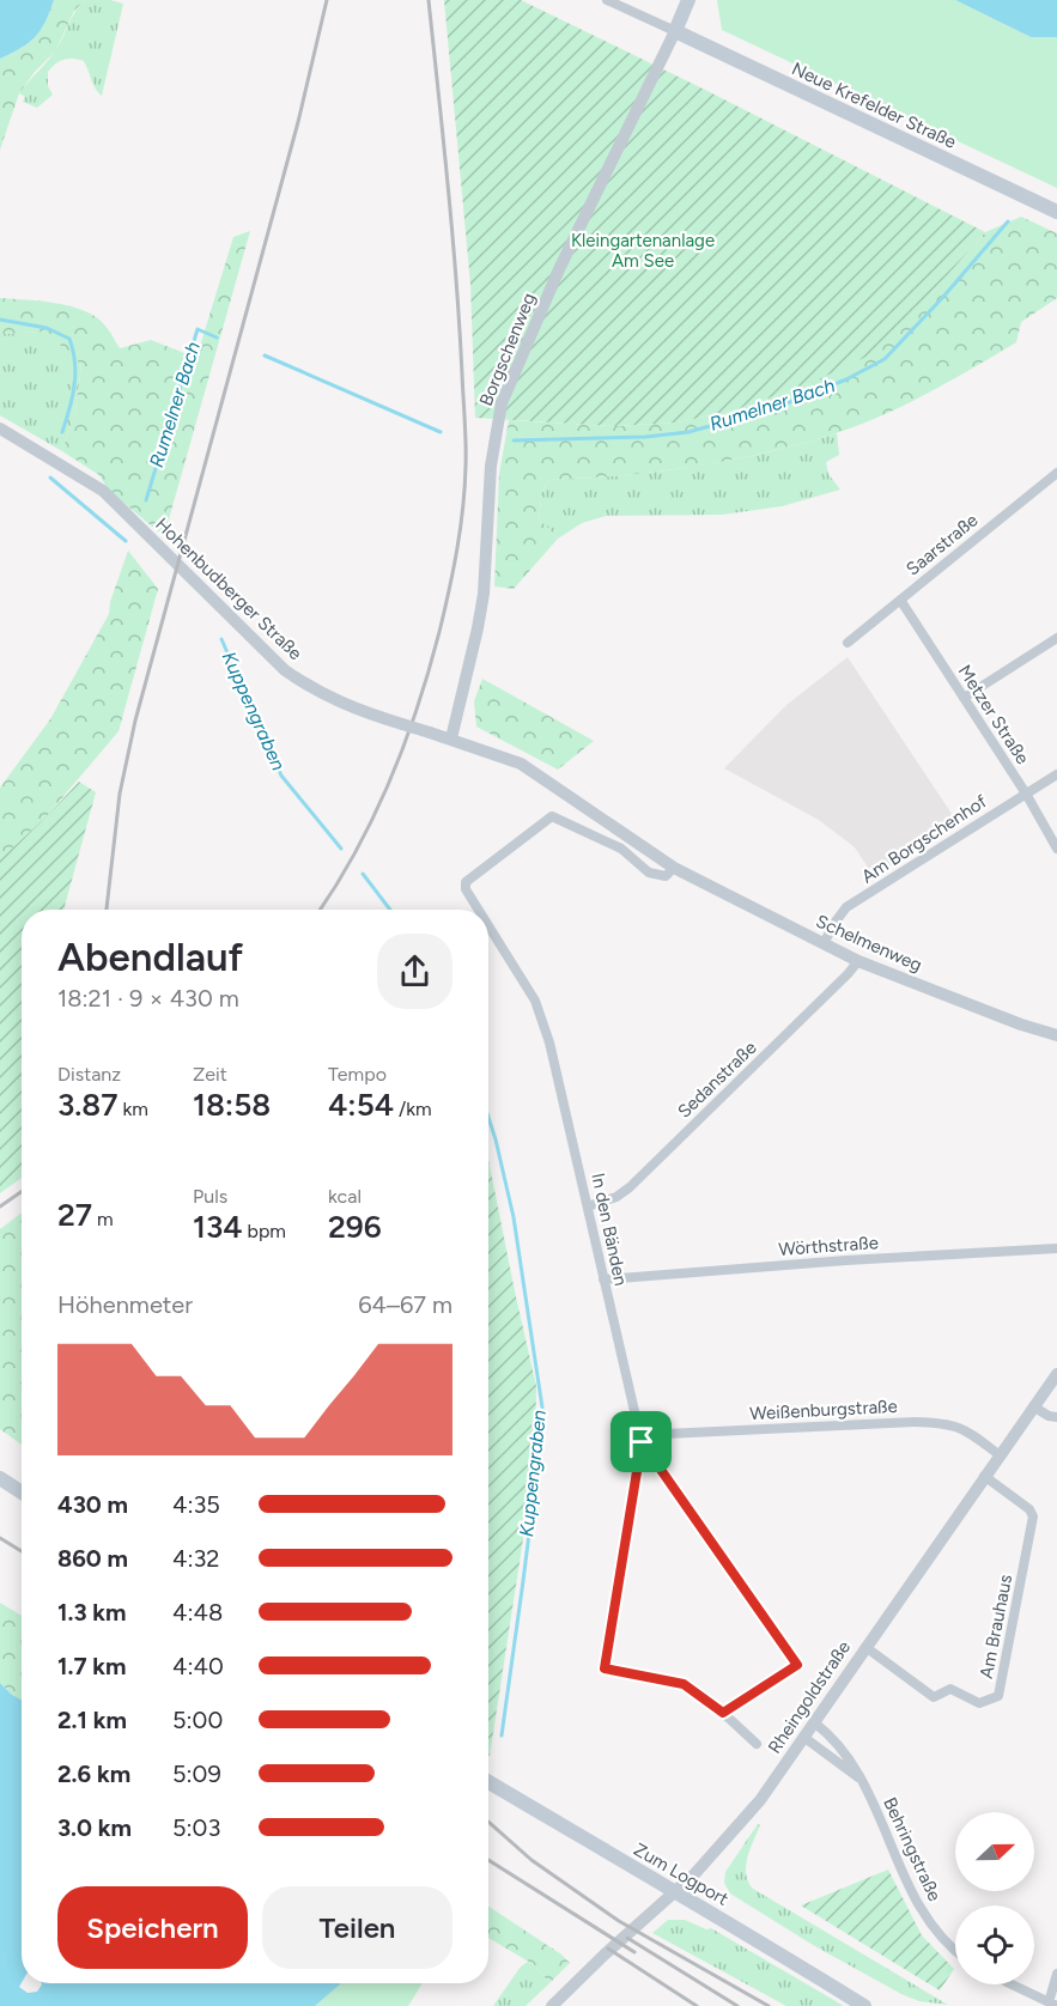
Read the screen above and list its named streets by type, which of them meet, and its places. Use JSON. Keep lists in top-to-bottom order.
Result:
{
  "streets": {
    "main road": ["Neue Krefelder Straße", "Borgschenweg", "Zum Logport"],
    "street": [
      "Saarstraße",
      "Hohenbudberger Straße",
      "Metzer Straße",
      "Am Borgschenhof",
      "Schelmenweg",
      "Sedanstraße",
      "In den Bänden",
      "Wörthstraße",
      "Weißenburgstraße",
      "Am Brauhaus",
      "Rheingoldstraße",
      "Behringstraße"
    ]
  },
  "crossings": [
    ["Neue Krefelder Straße", "Borgschenweg"],
    ["Borgschenweg", "Hohenbudberger Straße"],
    ["Borgschenweg", "Schelmenweg"],
    ["Saarstraße", "Metzer Straße"],
    ["Hohenbudberger Straße", "Schelmenweg"],
    ["Metzer Straße", "Am Borgschenhof"],
    ["Am Borgschenhof", "Schelmenweg"],
    ["Schelmenweg", "Sedanstraße"],
    ["Schelmenweg", "In den Bänden"],
    ["Sedanstraße", "In den Bänden"],
    ["In den Bänden", "Wörthstraße"],
    ["In den Bänden", "Weißenburgstraße"],
    ["Weißenburgstraße", "Rheingoldstraße"],
    ["Am Brauhaus", "Rheingoldstraße"],
    ["Rheingoldstraße", "Behringstraße"],
    ["Rheingoldstraße", "Zum Logport"]
  ],
  "water": ["Rumelner Bach", "Kuppengraben"],
  "parks": ["Kleingartenanlage Am See"],
  "north": "right",
  "page": {
    "heading": ["Abendlauf", "18:21 · 9 × 430 m"],
    "stats": [
      ["Distanz", "3.87 km"],
      ["Zeit", "18:58"],
      ["Tempo", "4:54 /km"],
      ["27 m"],
      ["Puls", "134 bpm"],
      ["kcal", "296"]
    ],
    "chart": ["Höhenmeter", "64–67 m"],
    "list": [
      {
        "name": "430 m",
        "note": "4:35"
      },
      {
        "name": "860 m",
        "note": "4:32"
      },
      {
        "name": "1.3 km",
        "note": "4:48"
      },
      {
        "name": "1.7 km",
        "note": "4:40"
      },
      {
        "name": "2.1 km",
        "note": "5:00"
      },
      {
        "name": "2.6 km",
        "note": "5:09"
      },
      {
        "name": "3.0 km",
        "note": "5:03"
      }
    ],
    "buttons": ["Speichern", "Teilen"]
  }
}
